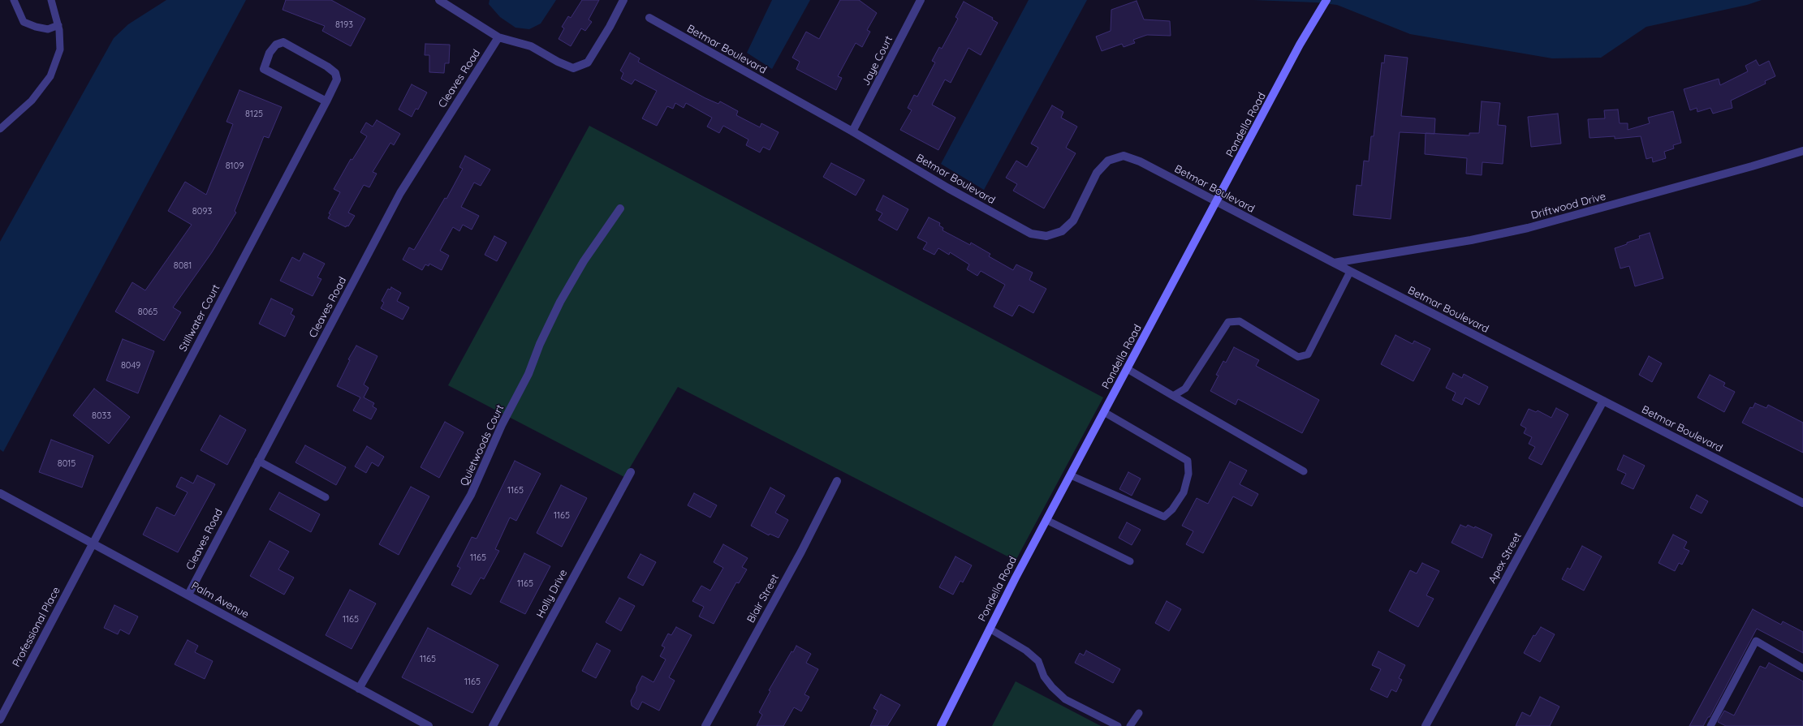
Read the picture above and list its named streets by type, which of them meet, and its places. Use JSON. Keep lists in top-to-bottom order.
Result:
{
  "streets": {
    "main road": ["Pondella Road"],
    "street": [
      "Betmar Boulevard",
      "Jaye Court",
      "Cleaves Road",
      "Driftwood Drive",
      "Stillwater Court",
      "Quietwoods Court",
      "Apex Street",
      "Holly Drive",
      "Blair Street",
      "Palm Avenue",
      "Professional Place"
    ]
  },
  "crossings": [
    ["Betmar Boulevard", "Jaye Court"],
    ["Betmar Boulevard", "Pondella Road"],
    ["Betmar Boulevard", "Driftwood Drive"],
    ["Betmar Boulevard", "Apex Street"],
    ["Cleaves Road", "Palm Avenue"],
    ["Stillwater Court", "Palm Avenue"],
    ["Stillwater Court", "Professional Place"],
    ["Quietwoods Court", "Palm Avenue"],
    ["Palm Avenue", "Professional Place"]
  ],
  "house_numbers": [
    "8193",
    "8125",
    "8109",
    "8093",
    "8081",
    "8065",
    "8049",
    "8033",
    "8015",
    "1165",
    "1165",
    "1165",
    "1165",
    "1165",
    "1165",
    "1165"
  ]
}
